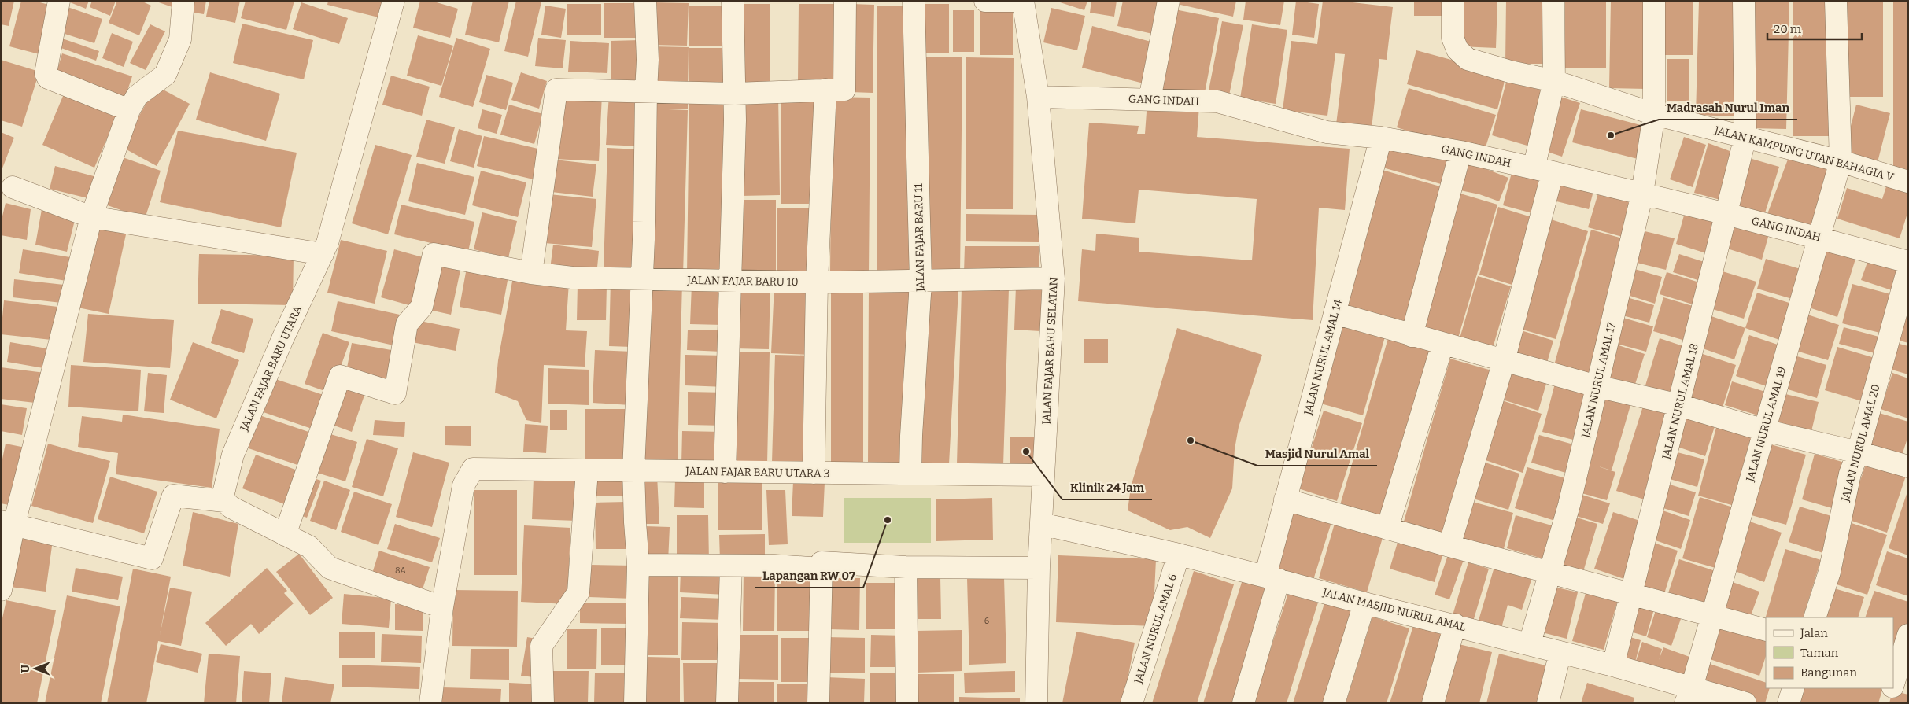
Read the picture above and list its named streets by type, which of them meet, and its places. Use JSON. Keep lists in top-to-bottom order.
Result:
{
  "streets": {
    "street": [
      "GANG INDAH",
      "JALAN KAMPUNG UTAN BAHAGIA V",
      "JALAN FAJAR BARU 11",
      "JALAN FAJAR BARU 10",
      "JALAN FAJAR BARU SELATAN",
      "JALAN NURUL AMAL 14",
      "JALAN FAJAR BARU UTARA",
      "JALAN NURUL AMAL 17",
      "JALAN NURUL AMAL 18",
      "JALAN NURUL AMAL 19",
      "JALAN NURUL AMAL 20",
      "JALAN FAJAR BARU UTARA 3",
      "JALAN MASJID NURUL AMAL",
      "JALAN NURUL AMAL 6"
    ]
  },
  "crossings": [
    ["GANG INDAH", "JALAN FAJAR BARU SELATAN"],
    ["GANG INDAH", "JALAN NURUL AMAL 14"],
    ["GANG INDAH", "JALAN NURUL AMAL 17"],
    ["GANG INDAH", "JALAN NURUL AMAL 18"],
    ["GANG INDAH", "JALAN NURUL AMAL 19"],
    ["JALAN KAMPUNG UTAN BAHAGIA V", "JALAN NURUL AMAL 17"],
    ["JALAN KAMPUNG UTAN BAHAGIA V", "JALAN NURUL AMAL 18"],
    ["JALAN KAMPUNG UTAN BAHAGIA V", "JALAN NURUL AMAL 19"],
    ["JALAN FAJAR BARU 11", "JALAN FAJAR BARU 10"],
    ["JALAN FAJAR BARU 11", "JALAN FAJAR BARU UTARA 3"],
    ["JALAN FAJAR BARU 10", "JALAN FAJAR BARU SELATAN"],
    ["JALAN FAJAR BARU SELATAN", "JALAN FAJAR BARU UTARA 3"],
    ["JALAN FAJAR BARU SELATAN", "JALAN MASJID NURUL AMAL"],
    ["JALAN NURUL AMAL 14", "JALAN MASJID NURUL AMAL"],
    ["JALAN NURUL AMAL 17", "JALAN MASJID NURUL AMAL"],
    ["JALAN NURUL AMAL 18", "JALAN MASJID NURUL AMAL"],
    ["JALAN NURUL AMAL 19", "JALAN MASJID NURUL AMAL"],
    ["JALAN MASJID NURUL AMAL", "JALAN NURUL AMAL 6"]
  ],
  "places": [
    "Madrasah Nurul Iman",
    "Masjid Nurul Amal",
    "Klinik 24 Jam",
    "Lapangan RW 07"
  ],
  "house_numbers": ["8A", "6"],
  "legend": ["Jalan", "Taman", "Bangunan"],
  "scale_bar": "20 m",
  "north": "left"
}
